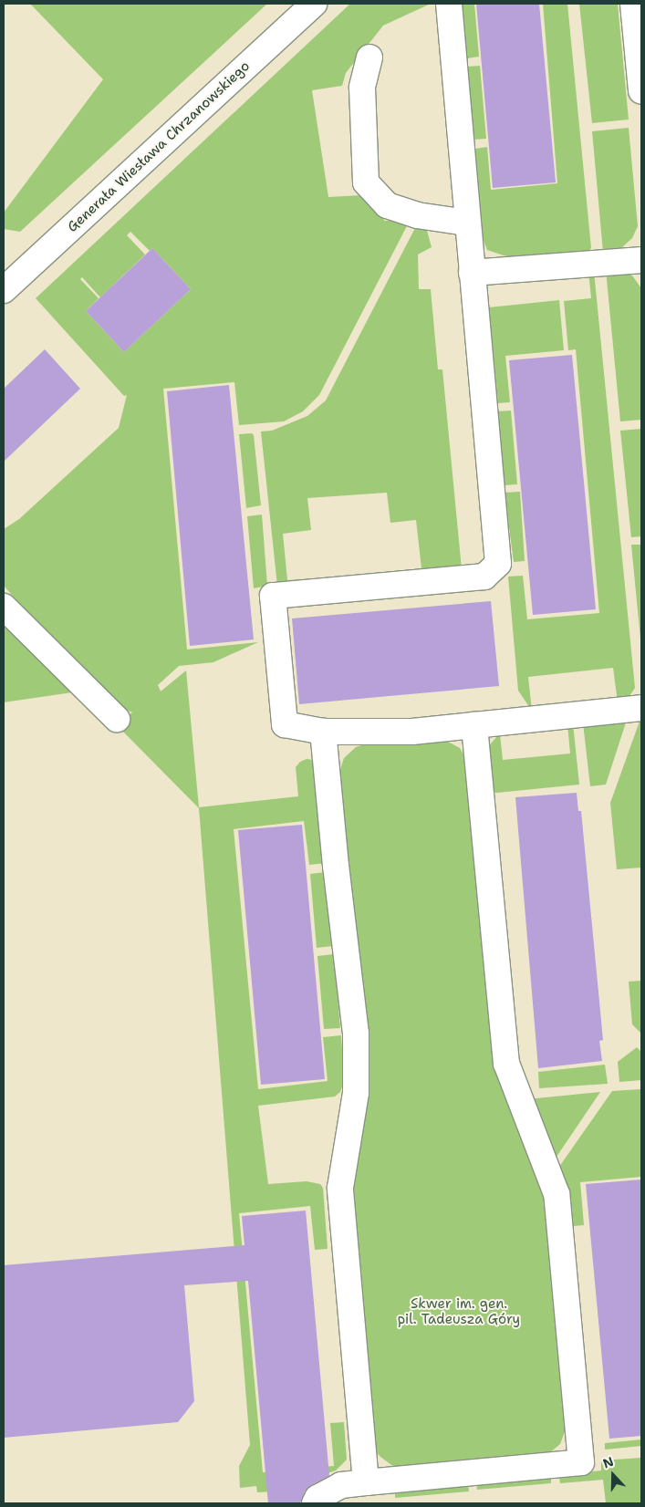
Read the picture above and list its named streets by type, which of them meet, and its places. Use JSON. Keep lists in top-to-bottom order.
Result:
{
  "streets": {
    "street": ["Generała Wiesława Chrzanowskiego"]
  },
  "parks": ["Skwer im. gen. pil. Tadeusza Góry"],
  "north": "top"
}
